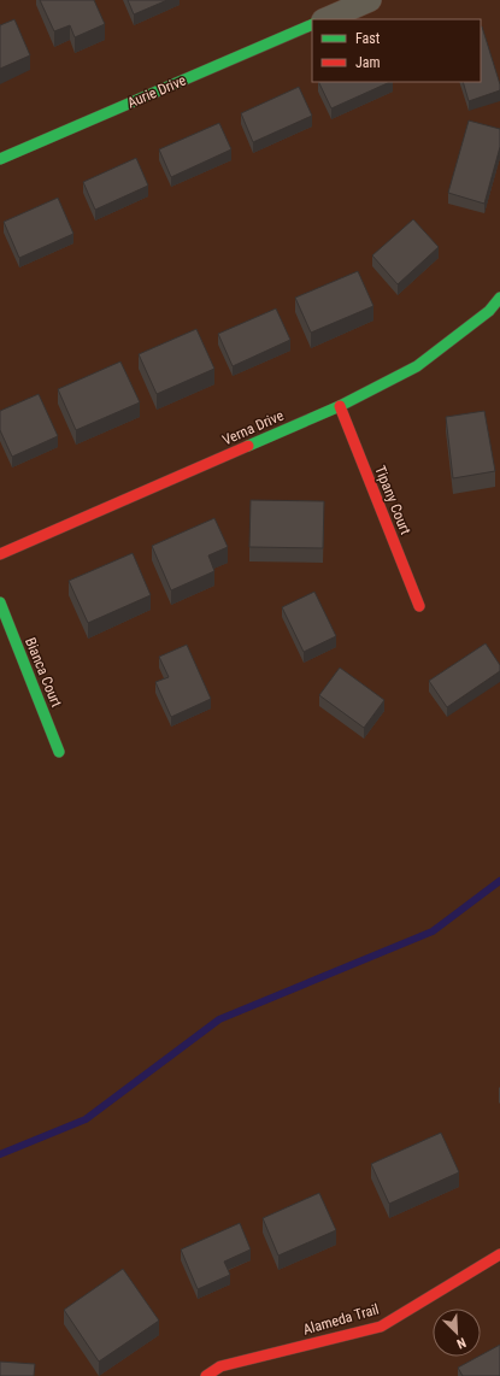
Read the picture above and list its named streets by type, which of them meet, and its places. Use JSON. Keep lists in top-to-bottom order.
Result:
{
  "streets": {
    "street": [
      "Aurie Drive",
      "Verna Drive",
      "Tipany Court",
      "Bianca Court",
      "Alameda Trail"
    ]
  },
  "crossings": [
    ["Verna Drive", "Tipany Court"]
  ],
  "legend": ["Fast", "Jam"],
  "north": "bottom right"
}
